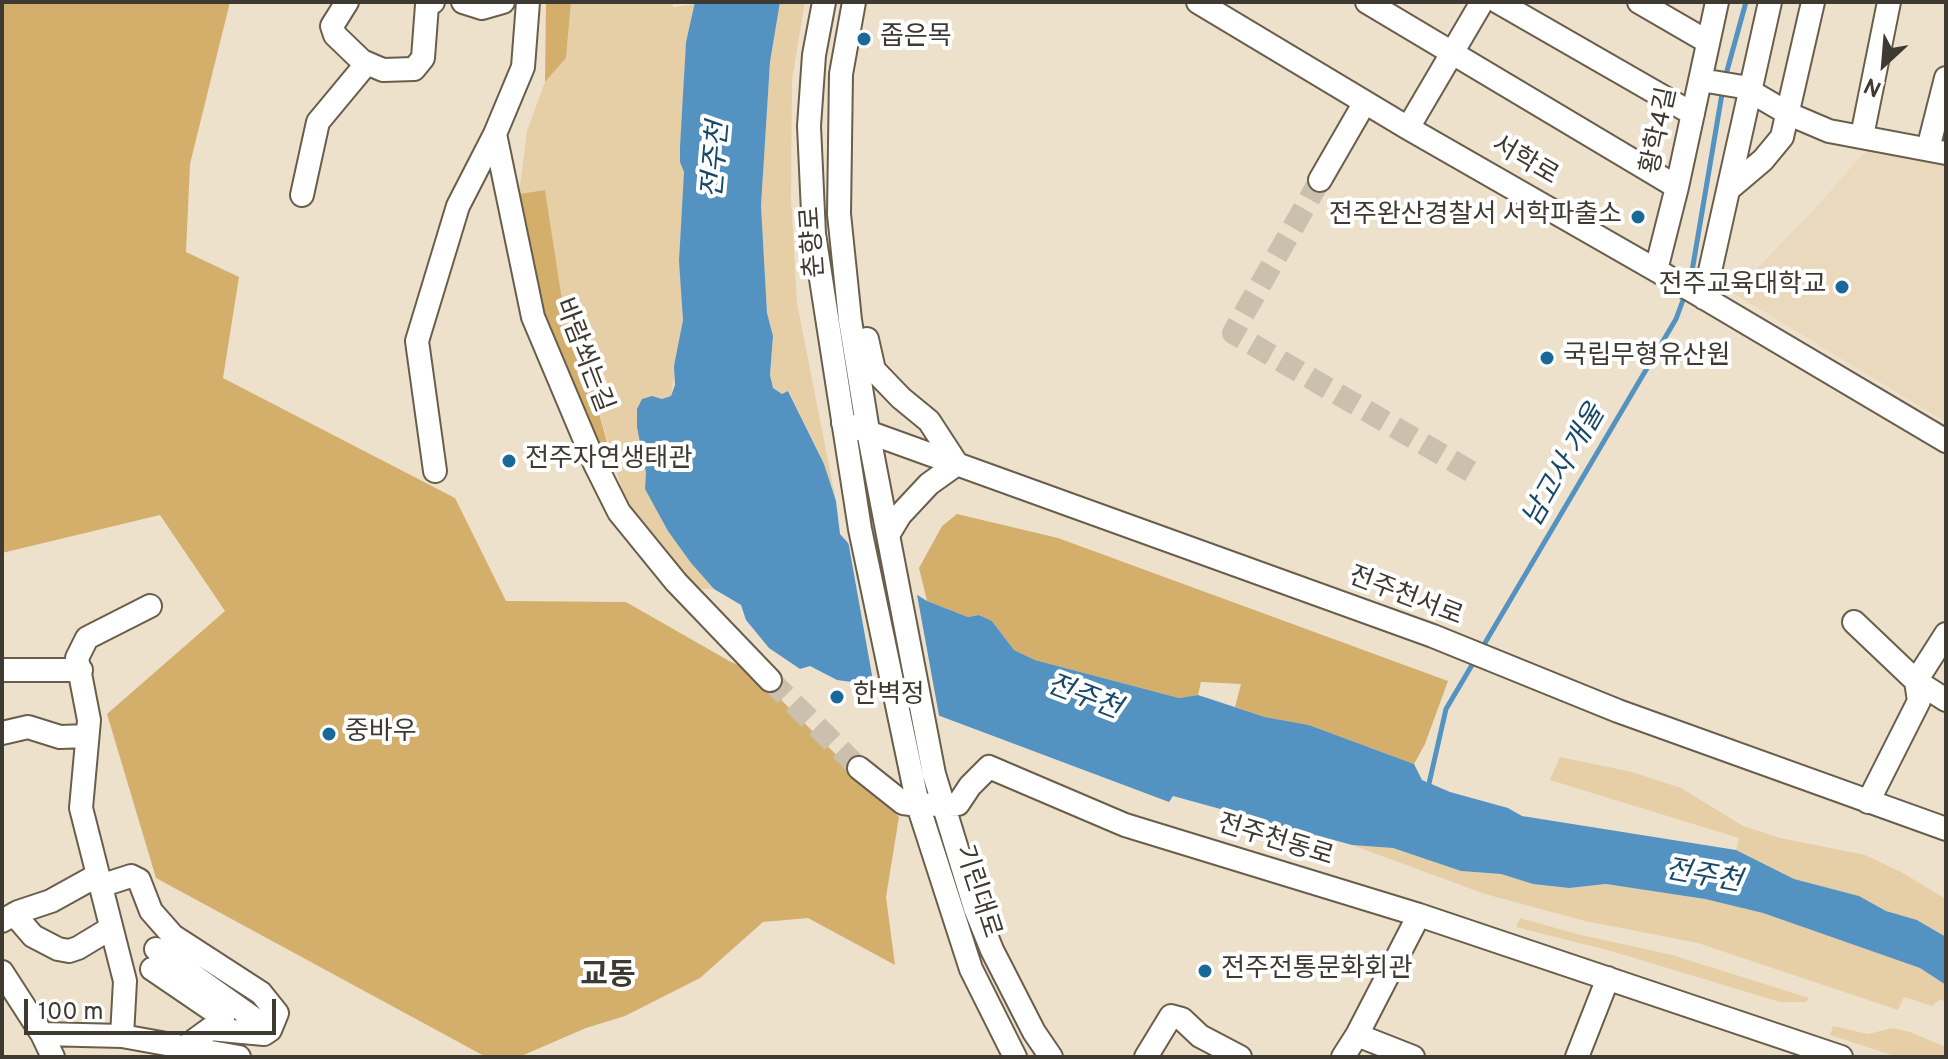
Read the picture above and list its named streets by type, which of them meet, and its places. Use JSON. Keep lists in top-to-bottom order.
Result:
{
  "streets": {
    "street": [
      "황학4길",
      "서학로",
      "춘향로",
      "바람쐬는길",
      "전주천서로",
      "전주천동로",
      "기린대로"
    ]
  },
  "crossings": [
    ["황학4길", "서학로"],
    ["춘향로", "전주천서로"],
    ["춘향로", "기린대로"],
    ["전주천동로", "기린대로"]
  ],
  "districts": ["교동"],
  "water": ["전주천", "남고사 개울"],
  "places": [
    "좁은목",
    "전주완산경찰서 서학파출소",
    "전주교육대학교",
    "국립무형유산원",
    "전주자연생태관",
    "한벽정",
    "중바우",
    "전주전통문화회관"
  ],
  "scale_bar": "100 m",
  "north": "bottom left"
}
